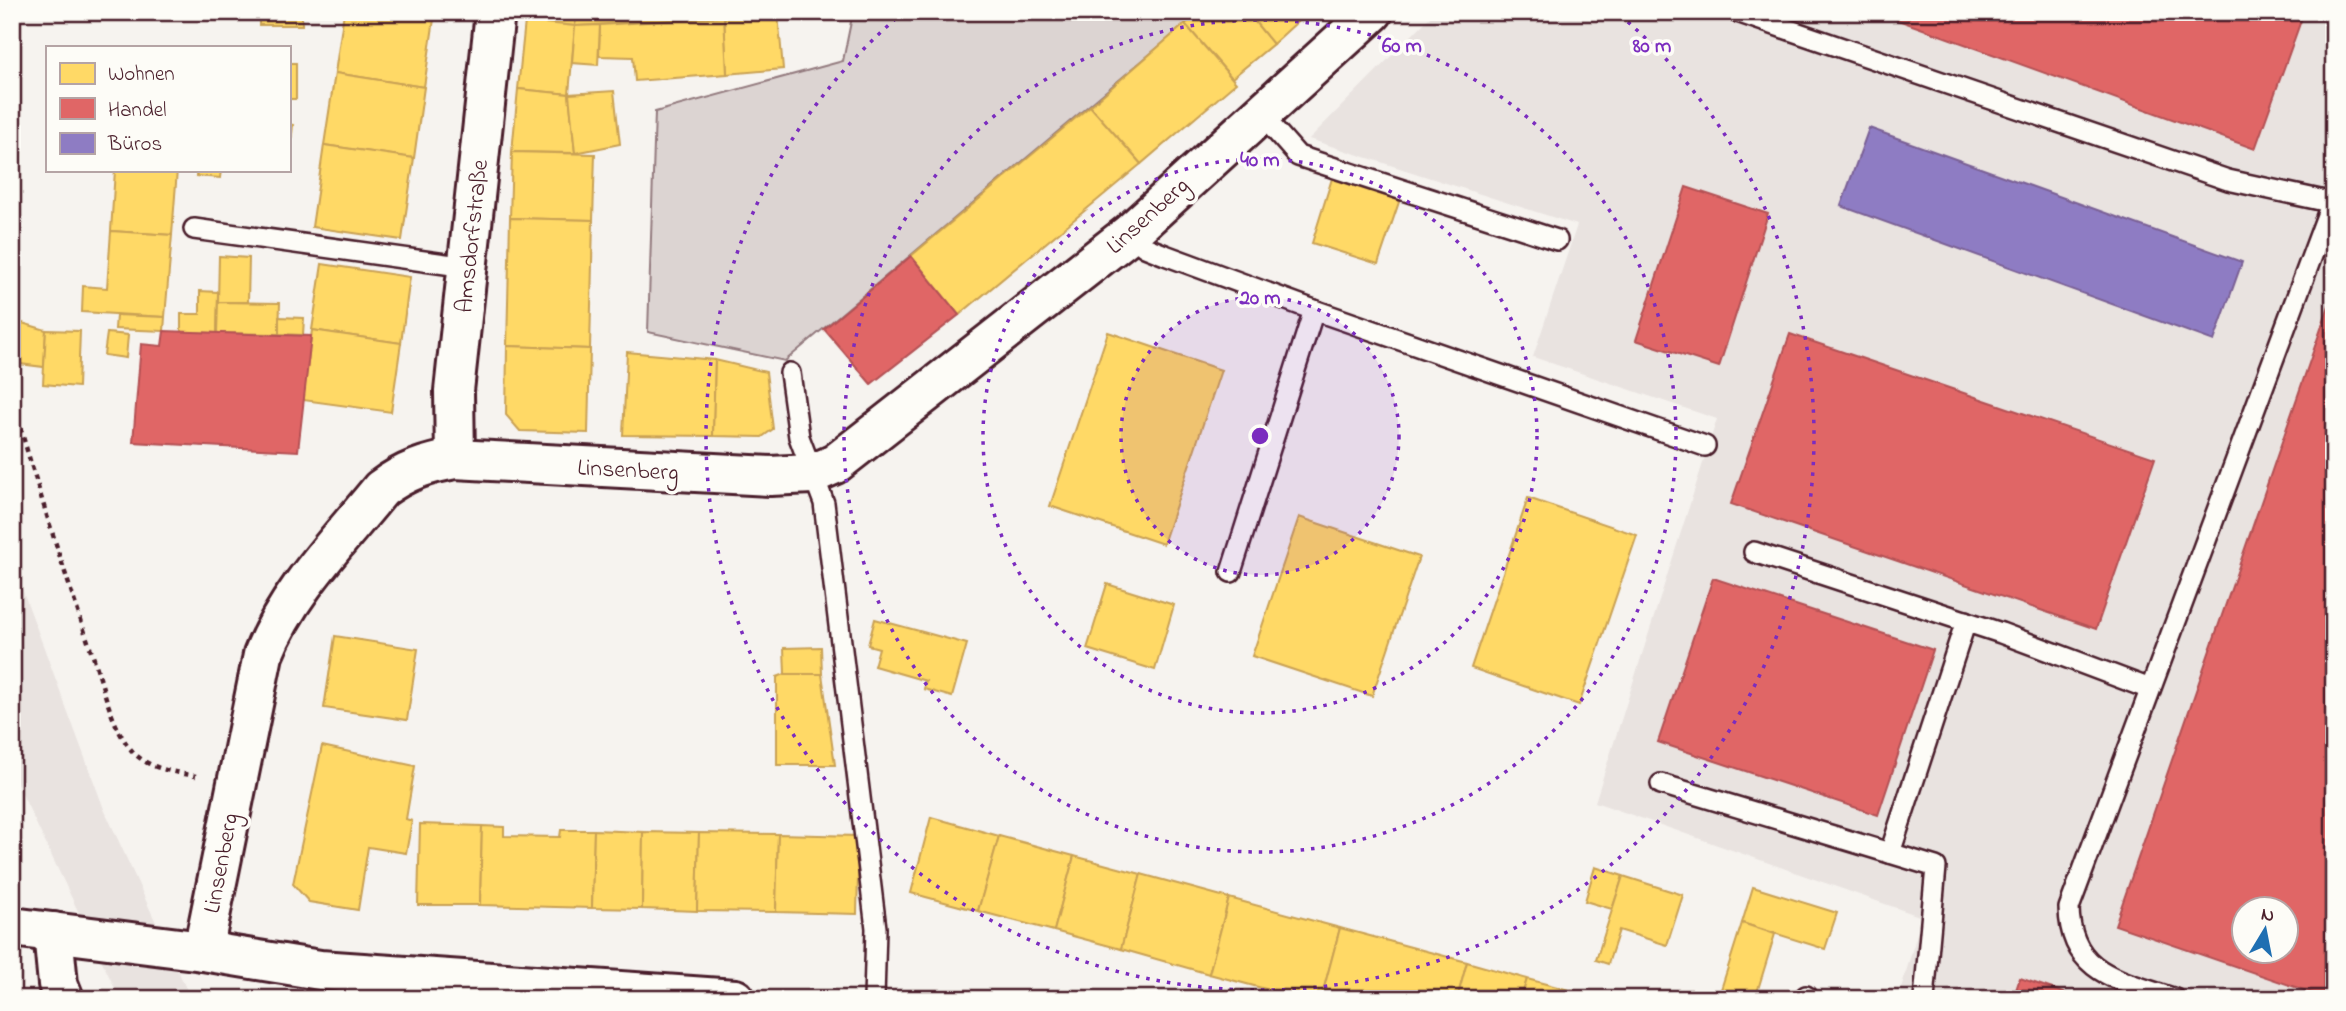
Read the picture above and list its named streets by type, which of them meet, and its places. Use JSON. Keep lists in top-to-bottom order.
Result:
{
  "streets": {
    "main road": ["Linsenberg", "Amsdorfstraße"]
  },
  "crossings": [
    ["Linsenberg", "Amsdorfstraße"]
  ],
  "legend": ["Wohnen", "Handel", "Büros"],
  "north": "top",
  "rings": [
    "80 m",
    "60 m",
    "40 m",
    "20 m"
  ]
}
